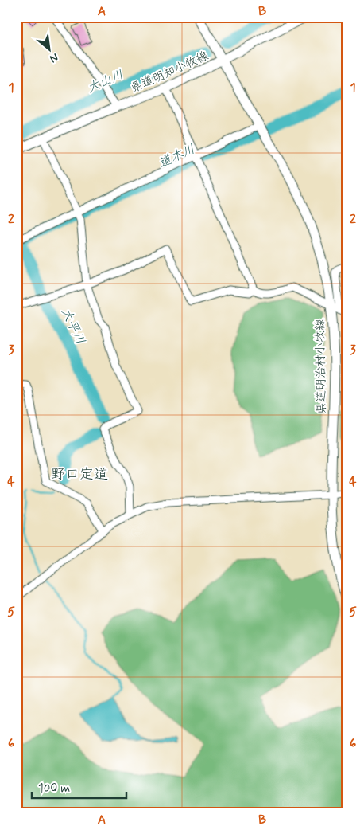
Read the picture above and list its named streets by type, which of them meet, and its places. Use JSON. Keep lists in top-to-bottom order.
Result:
{
  "streets": {
    "main road": ["県道明知小牧線", "県道明治村小牧線"]
  },
  "crossings": [
    ["県道明知小牧線", "県道明治村小牧線"]
  ],
  "districts": ["野口定道"],
  "water": ["大山川", "道木川", "大平川"],
  "scale_bar": "100 m",
  "north": "bottom right",
  "grid": {
    "columns": ["A", "B"],
    "rows": [
      "1",
      "2",
      "3",
      "4",
      "5",
      "6"
    ]
  }
}
